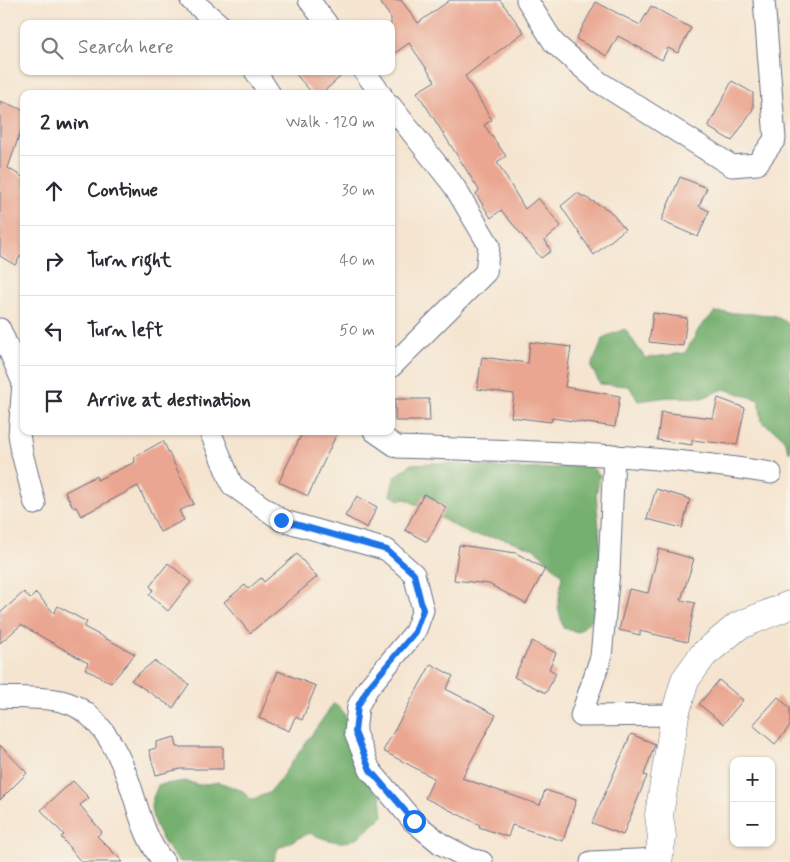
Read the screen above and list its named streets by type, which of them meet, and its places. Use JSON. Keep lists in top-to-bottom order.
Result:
{
  "page": {
    "search": "Search here",
    "heading": ["2 min", "Walk · 120 m"],
    "list": [
      ["Continue", "30 m"],
      ["Turn right", "40 m"],
      ["Turn left", "50 m"],
      "Arrive at destination"
    ],
    "map_buttons": ["+", "−"]
  }
}
